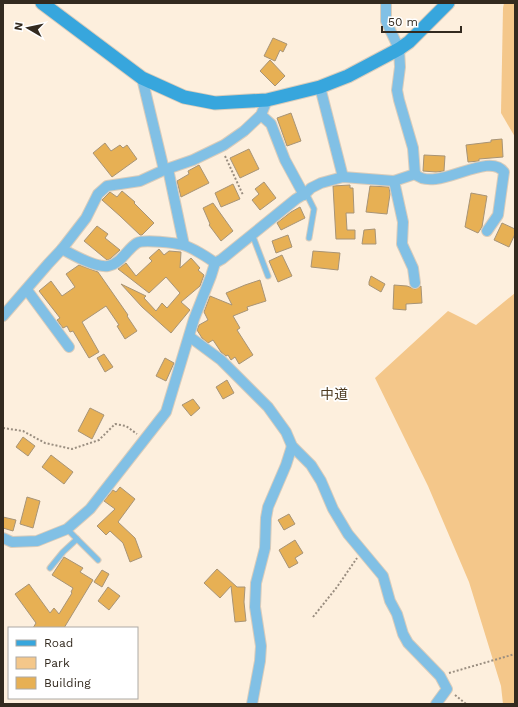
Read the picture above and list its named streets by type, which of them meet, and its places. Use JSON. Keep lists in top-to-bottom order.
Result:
{
  "districts": ["中道"],
  "legend": ["Road", "Park", "Building"],
  "scale_bar": "50 m",
  "north": "left"
}
